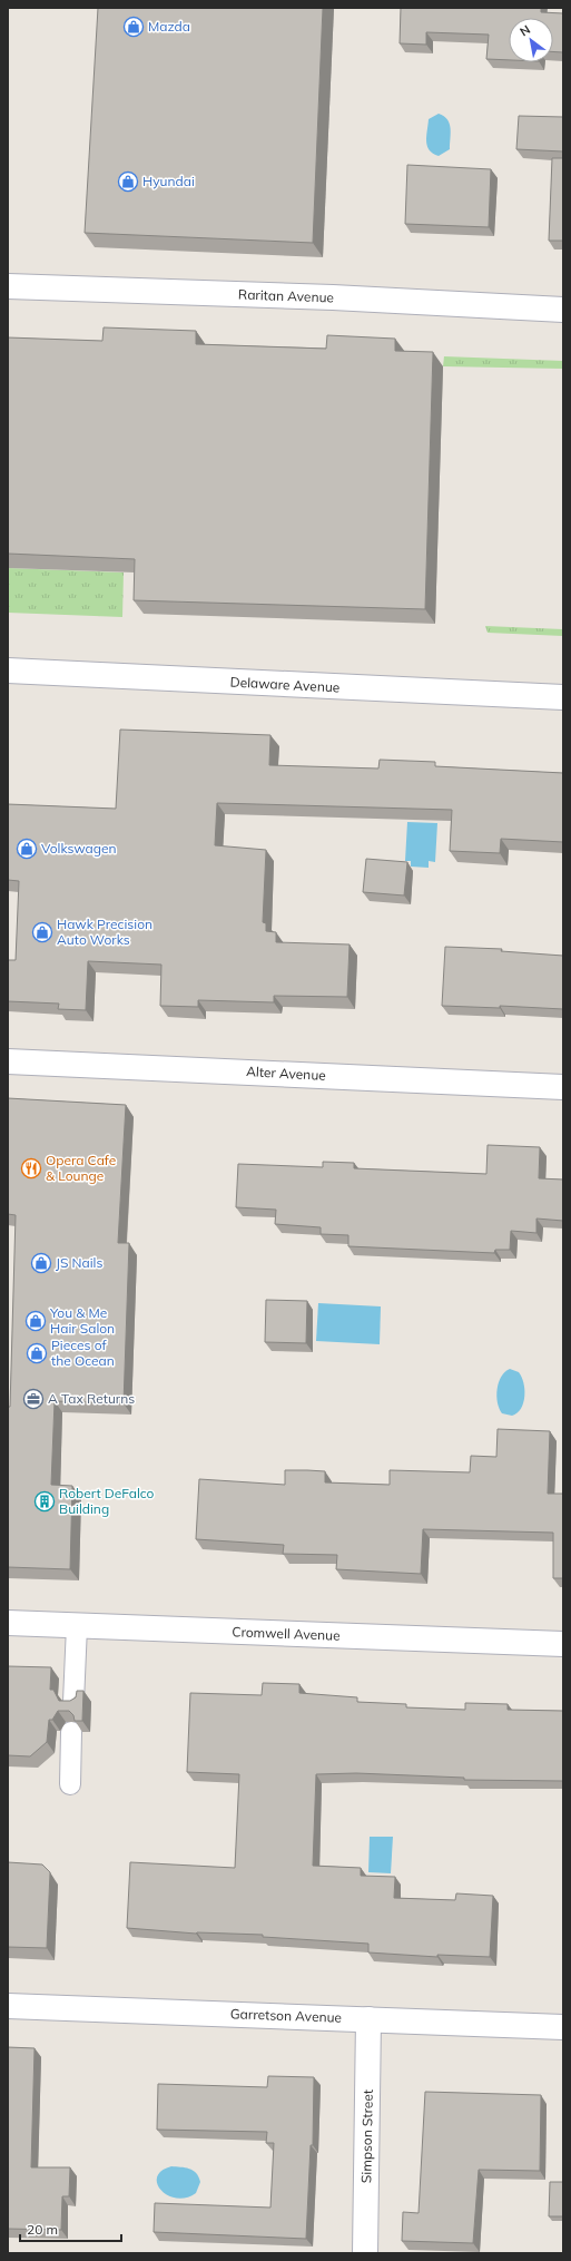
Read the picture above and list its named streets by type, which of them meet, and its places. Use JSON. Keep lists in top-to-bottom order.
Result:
{
  "streets": {
    "street": [
      "Raritan Avenue",
      "Delaware Avenue",
      "Alter Avenue",
      "Cromwell Avenue",
      "Garretson Avenue",
      "Simpson Street"
    ]
  },
  "crossings": [
    ["Garretson Avenue", "Simpson Street"]
  ],
  "places": {
    "shop": [
      "Mazda",
      "Hyundai",
      "Volkswagen",
      "Hawk Precision Auto Works",
      "JS Nails",
      "You & Me Hair Salon",
      "Pieces of the Ocean"
    ],
    "restaurant": ["Opera Cafe & Lounge"],
    "office": ["A Tax Returns"],
    "building": ["Robert DeFalco Building"]
  },
  "scale_bar": "20 m",
  "north": "top left"
}
